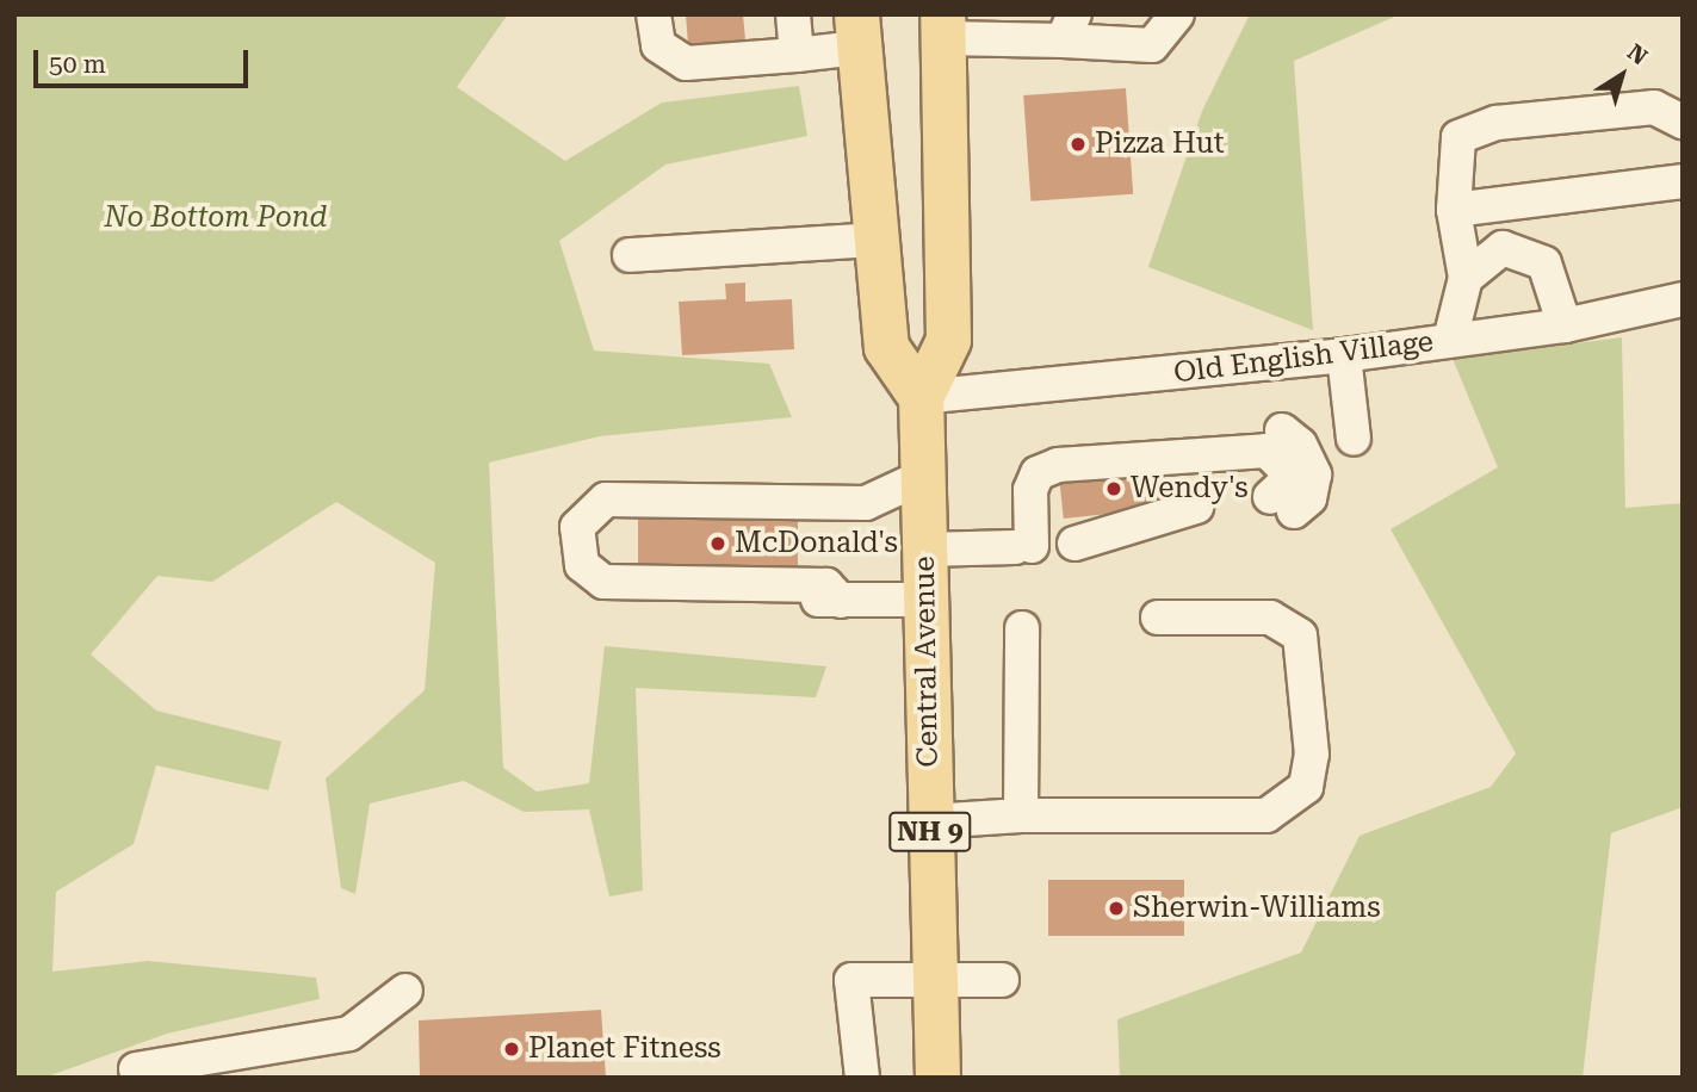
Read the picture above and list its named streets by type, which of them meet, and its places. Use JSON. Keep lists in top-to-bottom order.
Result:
{
  "streets": {
    "main road": ["Central Avenue", "NH 9"],
    "street": ["Old English Village"]
  },
  "crossings": [
    ["Old English Village", "Central Avenue"]
  ],
  "parks": ["No Bottom Pond"],
  "places": [
    "Pizza Hut",
    "Wendy's",
    "McDonald's",
    "Sherwin-Williams",
    "Planet Fitness"
  ],
  "scale_bar": "50 m",
  "north": "top right"
}
